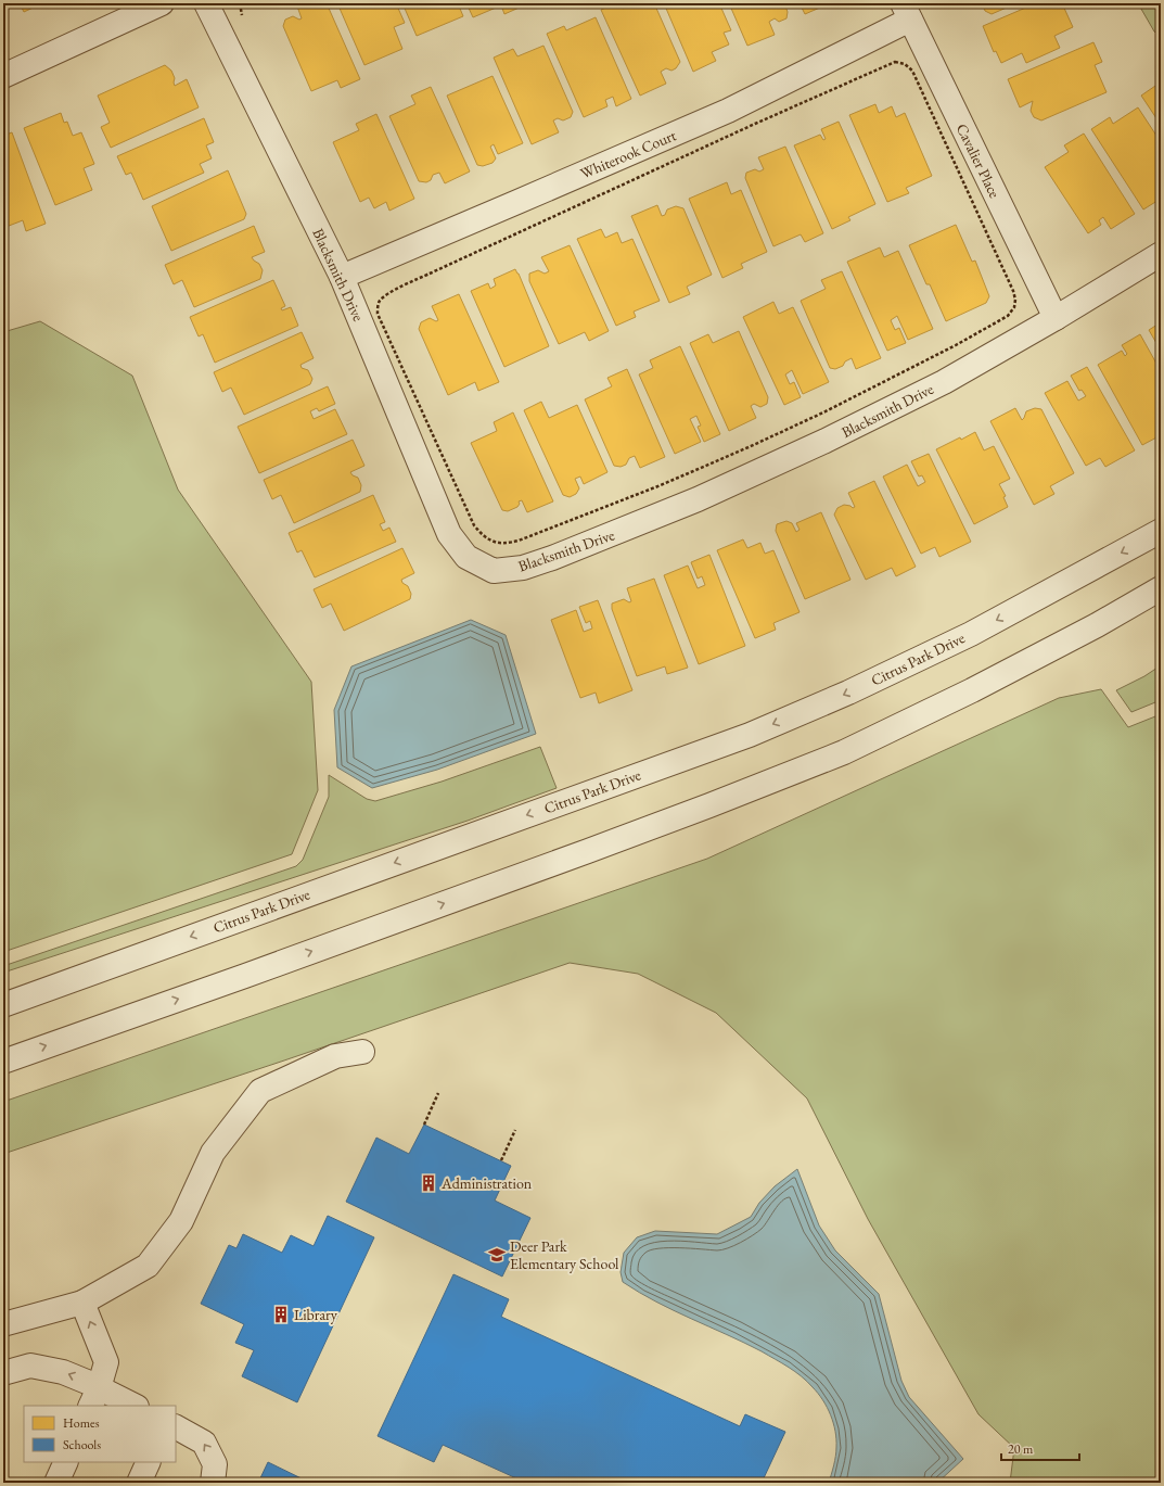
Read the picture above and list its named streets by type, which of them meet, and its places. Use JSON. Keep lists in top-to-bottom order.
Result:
{
  "streets": {
    "street": [
      "Whiterook Court",
      "Cavalier Place",
      "Blacksmith Drive",
      "Citrus Park Drive"
    ]
  },
  "crossings": [
    ["Whiterook Court", "Cavalier Place"],
    ["Whiterook Court", "Blacksmith Drive"],
    ["Cavalier Place", "Blacksmith Drive"]
  ],
  "places": {
    "building": ["Administration", "Library"],
    "school or university": ["Deer Park Elementary School"]
  },
  "legend": ["Homes", "Schools"],
  "scale_bar": "20 m"
}
